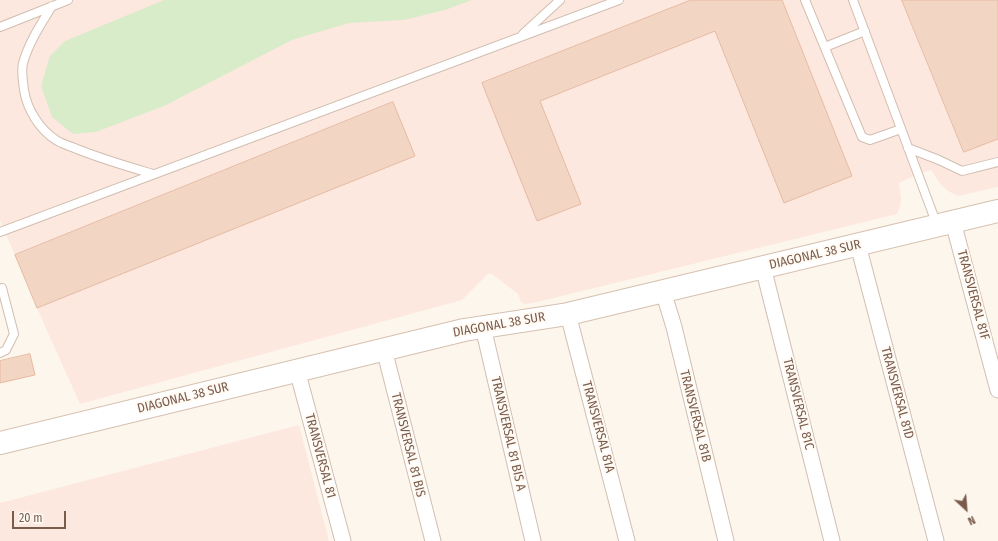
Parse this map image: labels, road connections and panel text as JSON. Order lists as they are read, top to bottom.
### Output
{
  "streets": {
    "street": [
      "DIAGONAL 38 SUR",
      "TRANSVERSAL 81F",
      "TRANSVERSAL 81D",
      "TRANSVERSAL 81C",
      "TRANSVERSAL 81B",
      "TRANSVERSAL 81A",
      "TRANSVERSAL 81 BIS A",
      "TRANSVERSAL 81 BIS",
      "TRANSVERSAL 81"
    ]
  },
  "crossings": [
    ["DIAGONAL 38 SUR", "TRANSVERSAL 81F"],
    ["DIAGONAL 38 SUR", "TRANSVERSAL 81D"],
    ["DIAGONAL 38 SUR", "TRANSVERSAL 81C"],
    ["DIAGONAL 38 SUR", "TRANSVERSAL 81B"],
    ["DIAGONAL 38 SUR", "TRANSVERSAL 81A"],
    ["DIAGONAL 38 SUR", "TRANSVERSAL 81 BIS A"],
    ["DIAGONAL 38 SUR", "TRANSVERSAL 81 BIS"],
    ["DIAGONAL 38 SUR", "TRANSVERSAL 81"]
  ],
  "scale_bar": "20 m",
  "north": "bottom right"
}
